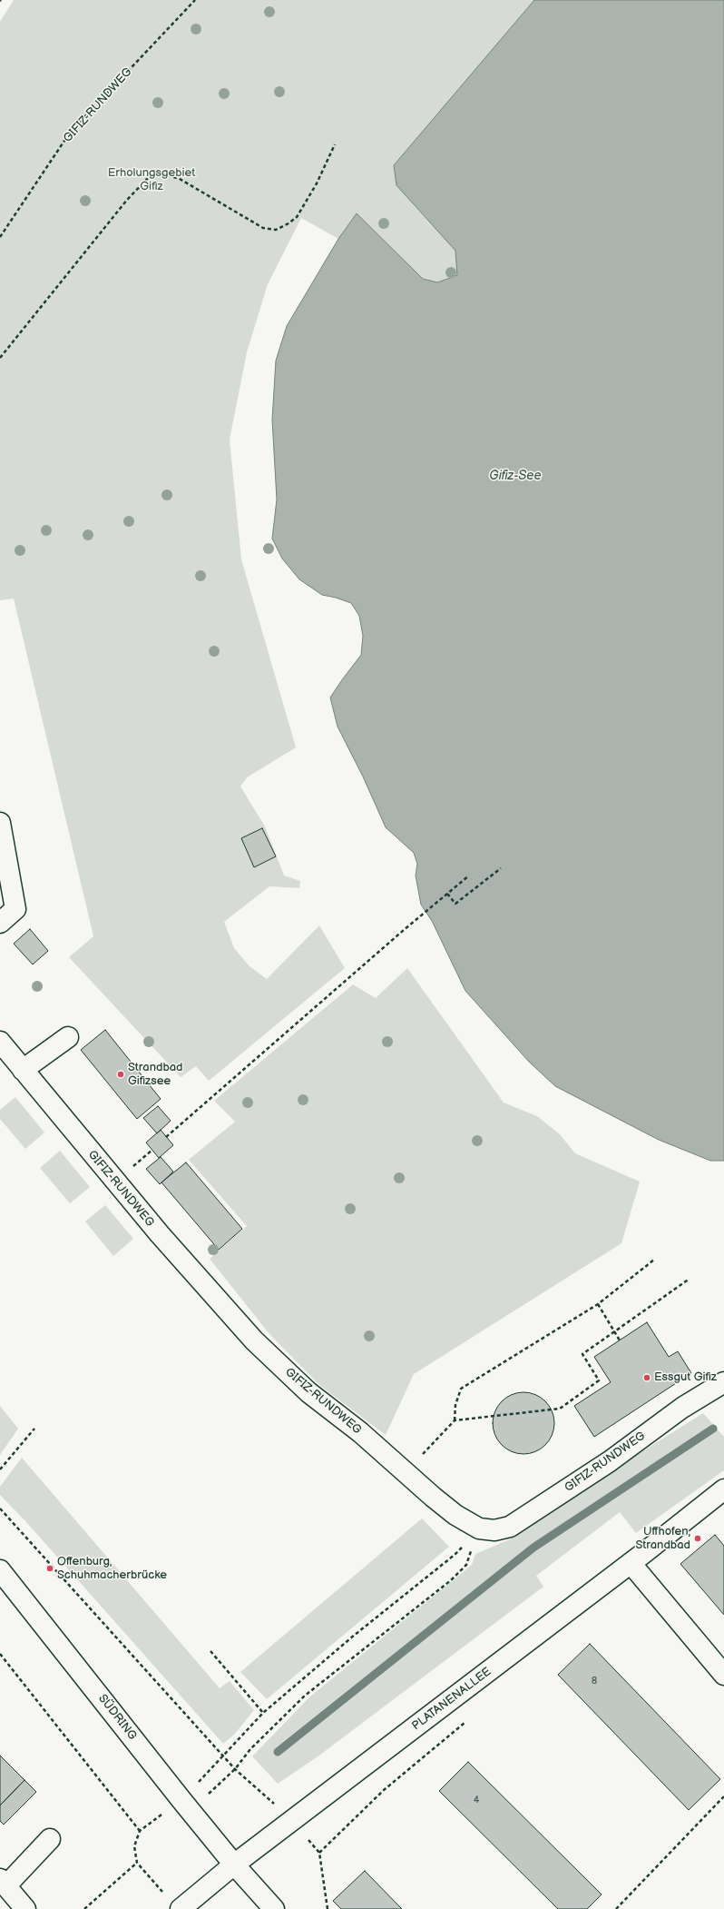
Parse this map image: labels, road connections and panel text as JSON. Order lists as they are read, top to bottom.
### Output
{
  "streets": {
    "street": ["GIFIZ-RUNDWEG", "PLATANENALLEE", "SÜDRING"]
  },
  "crossings": [
    ["PLATANENALLEE", "SÜDRING"]
  ],
  "water": ["Gifiz-See"],
  "parks": ["Erholungsgebiet Gifiz"],
  "places": [
    "Strandbad Gifizsee",
    "Essgut Gifiz",
    "Uffhofen, Strandbad",
    "Offenburg, Schuhmacherbrücke"
  ],
  "house_numbers": ["8", "4"]
}
